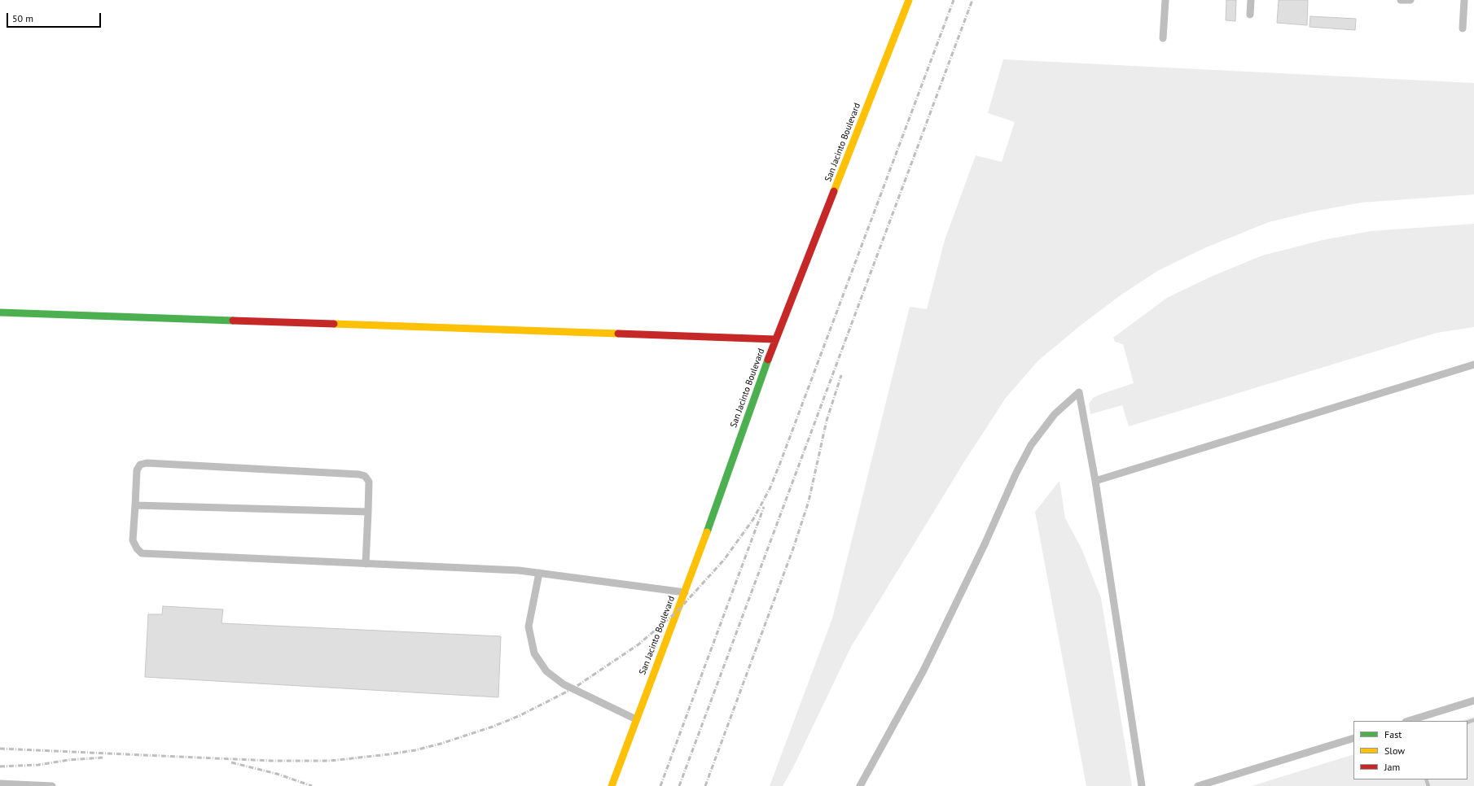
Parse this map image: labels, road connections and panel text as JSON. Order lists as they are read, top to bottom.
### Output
{
  "streets": {
    "main road": ["San Jacinto Boulevard"]
  },
  "legend": ["Fast", "Slow", "Jam"],
  "scale_bar": "50 m"
}
